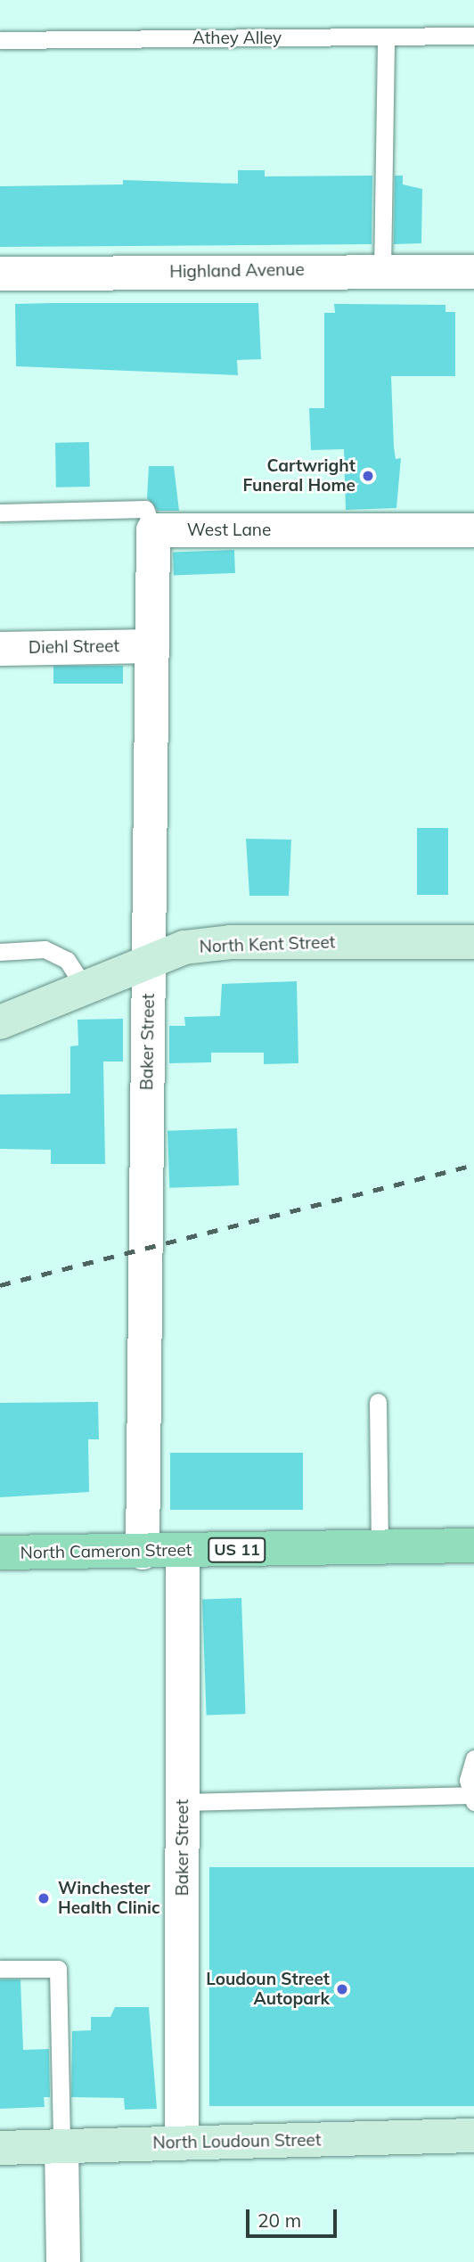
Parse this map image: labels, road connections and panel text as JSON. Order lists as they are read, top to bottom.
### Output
{
  "streets": {
    "main road": ["US 11", "North Cameron Street"],
    "street": [
      "Highland Avenue",
      "West Lane",
      "Diehl Street",
      "North Kent Street",
      "Baker Street",
      "North Loudoun Street"
    ],
    "lane": ["Athey Alley"]
  },
  "crossings": [
    ["West Lane", "Baker Street"],
    ["Diehl Street", "Baker Street"],
    ["North Kent Street", "Baker Street"],
    ["Baker Street", "North Cameron Street"],
    ["Baker Street", "North Loudoun Street"]
  ],
  "places": ["Cartwright Funeral Home", "Winchester Health Clinic", "Loudoun Street Autopark"],
  "scale_bar": "20 m"
}
